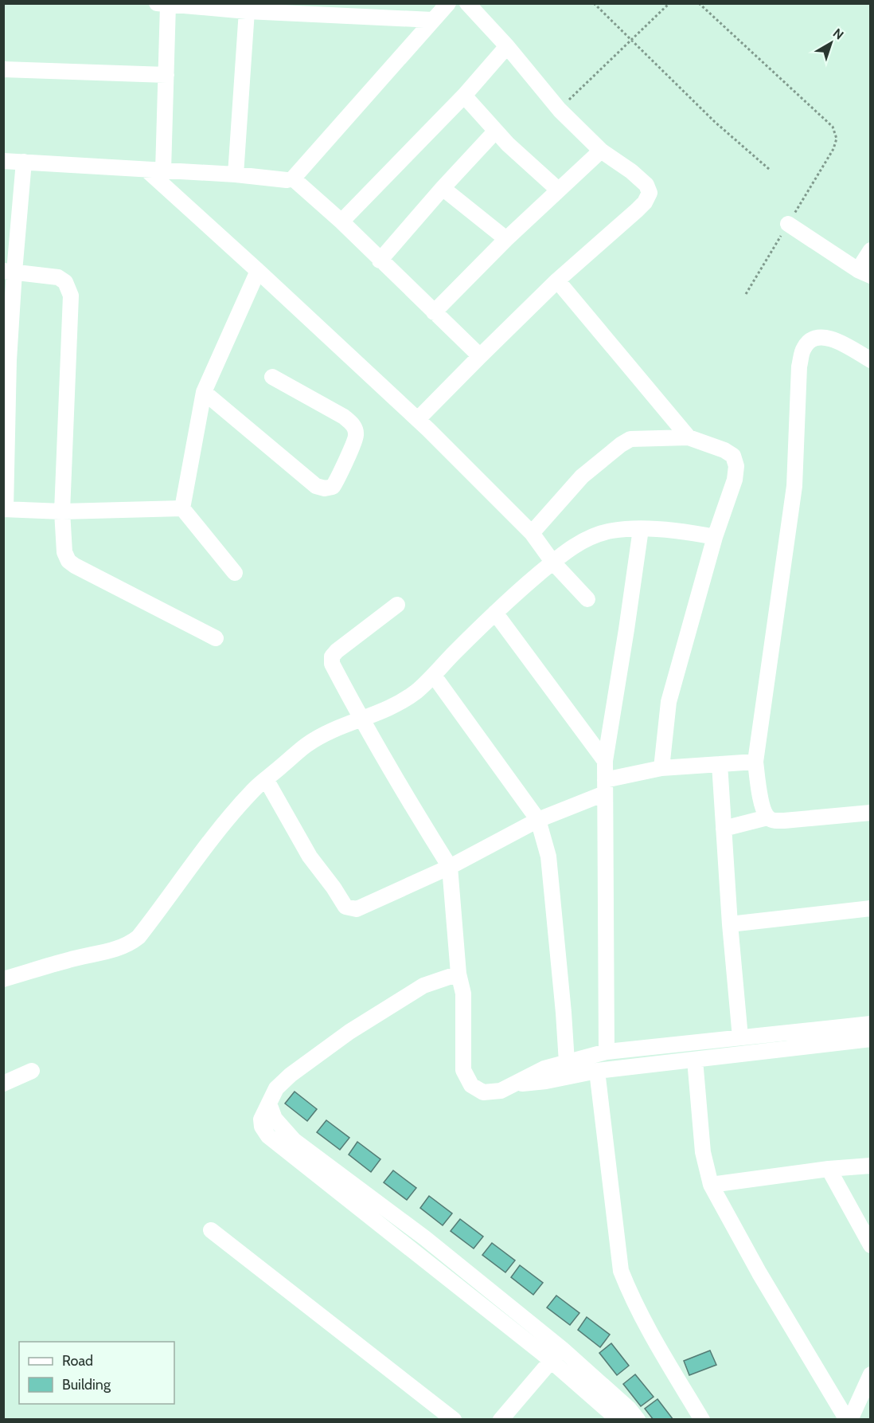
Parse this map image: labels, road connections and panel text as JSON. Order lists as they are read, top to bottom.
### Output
{
  "legend": ["Road", "Building"],
  "north": "top right"
}
